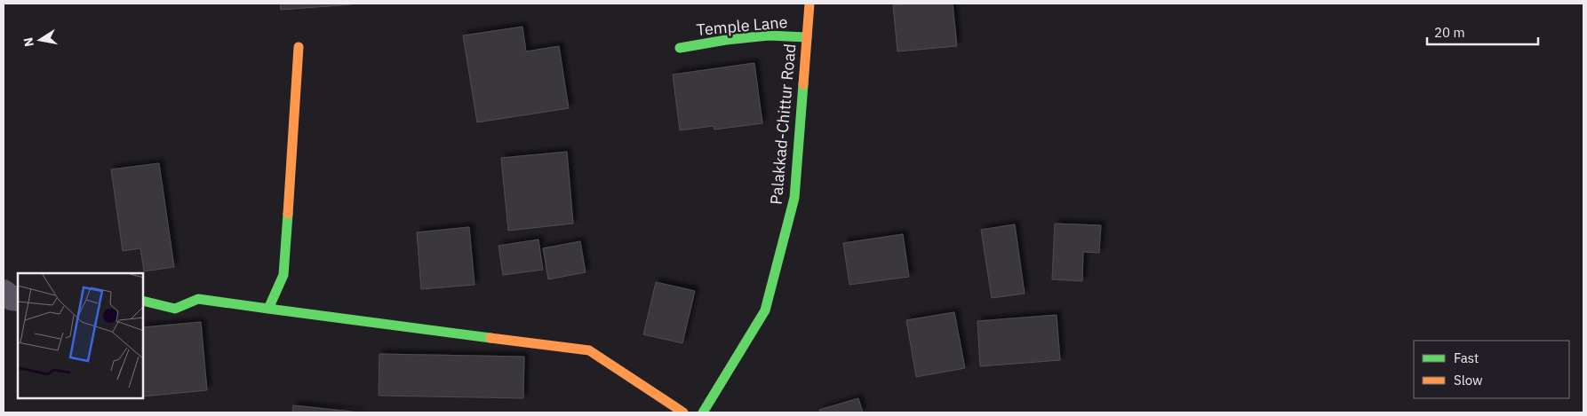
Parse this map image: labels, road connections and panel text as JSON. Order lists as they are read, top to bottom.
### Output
{
  "streets": {
    "street": ["Temple Lane", "Palakkad-Chittur Road"]
  },
  "crossings": [
    ["Temple Lane", "Palakkad-Chittur Road"]
  ],
  "legend": ["Fast", "Slow"],
  "scale_bar": "20 m",
  "north": "left"
}
